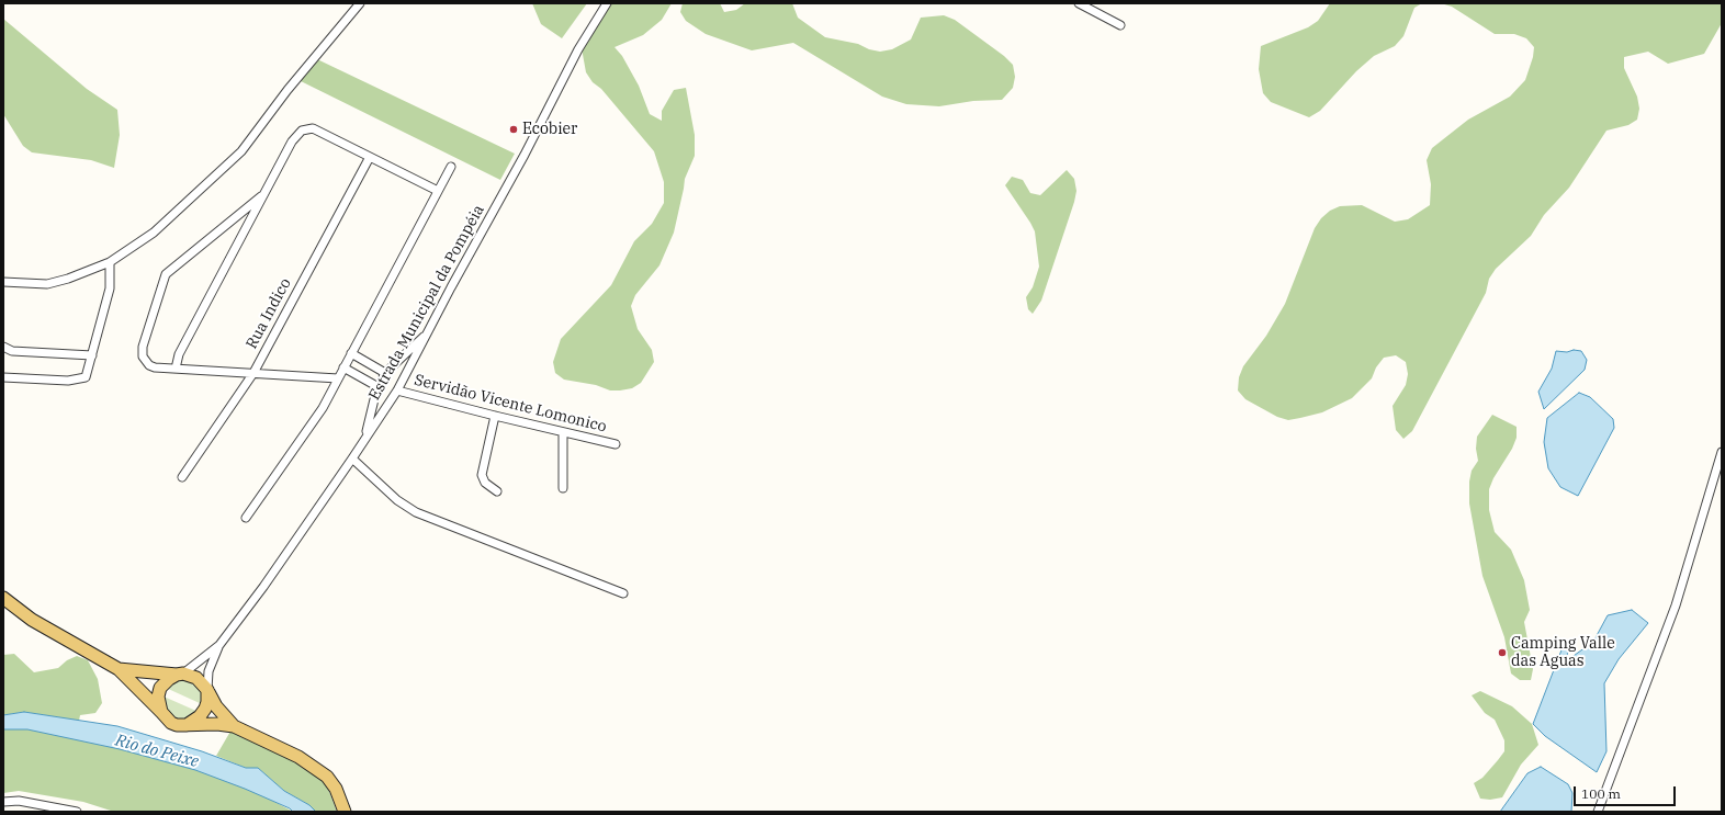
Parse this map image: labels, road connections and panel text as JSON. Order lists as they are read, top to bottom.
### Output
{
  "streets": {
    "street": ["Estrada Municipal da Pompéia", "Rua Indico", "Servidão Vicente Lomonico"]
  },
  "crossings": [
    ["Estrada Municipal da Pompéia", "Servidão Vicente Lomonico"]
  ],
  "water": ["Rio do Peixe"],
  "places": ["Ecobier", "Camping Valle das Aguas"],
  "scale_bar": "100 m"
}
